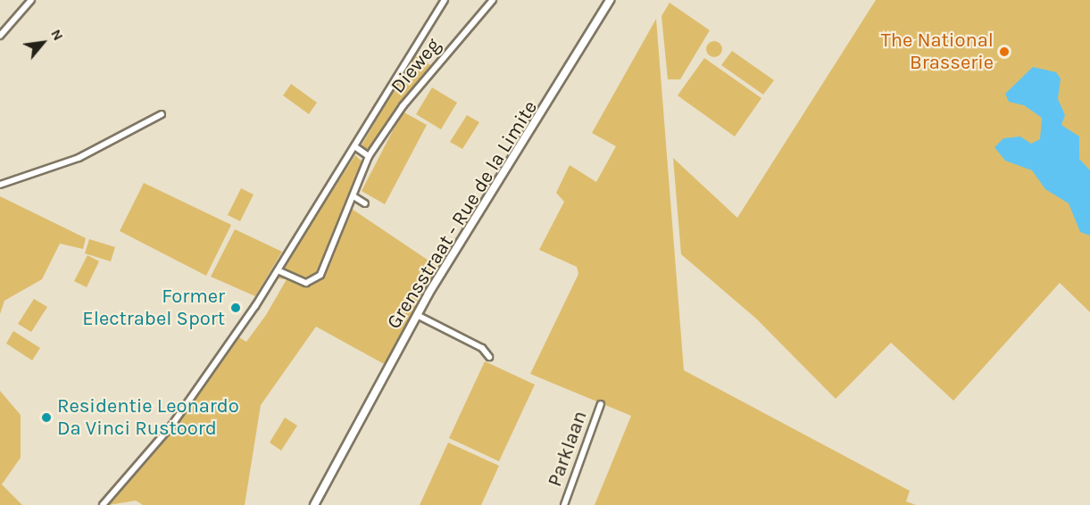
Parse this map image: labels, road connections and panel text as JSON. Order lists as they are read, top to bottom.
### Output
{
  "streets": {
    "street": ["Dieweg", "Grensstraat - Rue de la Limite", "Parklaan"]
  },
  "places": ["The National Brasserie", "Former Electrabel Sport", "Residentie Leonardo Da Vinci Rustoord"],
  "north": "top right"
}
